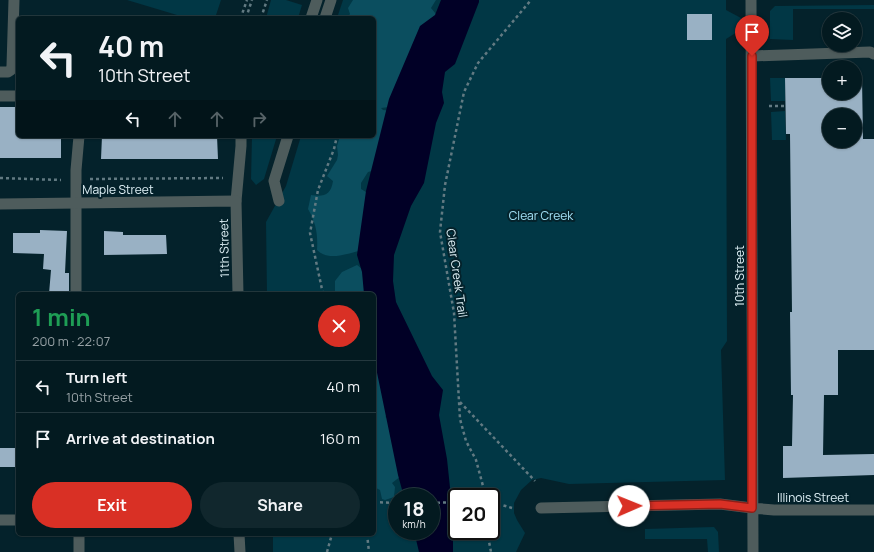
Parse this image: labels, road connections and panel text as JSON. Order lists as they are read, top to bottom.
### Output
{
  "streets": {
    "street": [
      "Maple Street",
      "11th Street",
      "10th Street",
      "Illinois Street"
    ],
    "path": ["Clear Creek Trail"]
  },
  "crossings": [
    ["Maple Street", "11th Street"],
    ["10th Street", "Illinois Street"]
  ],
  "parks": ["Clear Creek"],
  "page": {
    "map_buttons": ["+", "−"],
    "turn": ["40 m", "10th Street"],
    "heading": ["1 min", "200 m · 22:07"],
    "list": [
      {
        "name": "Turn left",
        "note": "10th Street",
        "value": "40 m"
      },
      {
        "name": "Arrive at destination",
        "value": "160 m"
      }
    ],
    "buttons": ["Exit", "Share"],
    "speed": "18 km/h",
    "limit": "20"
  }
}
